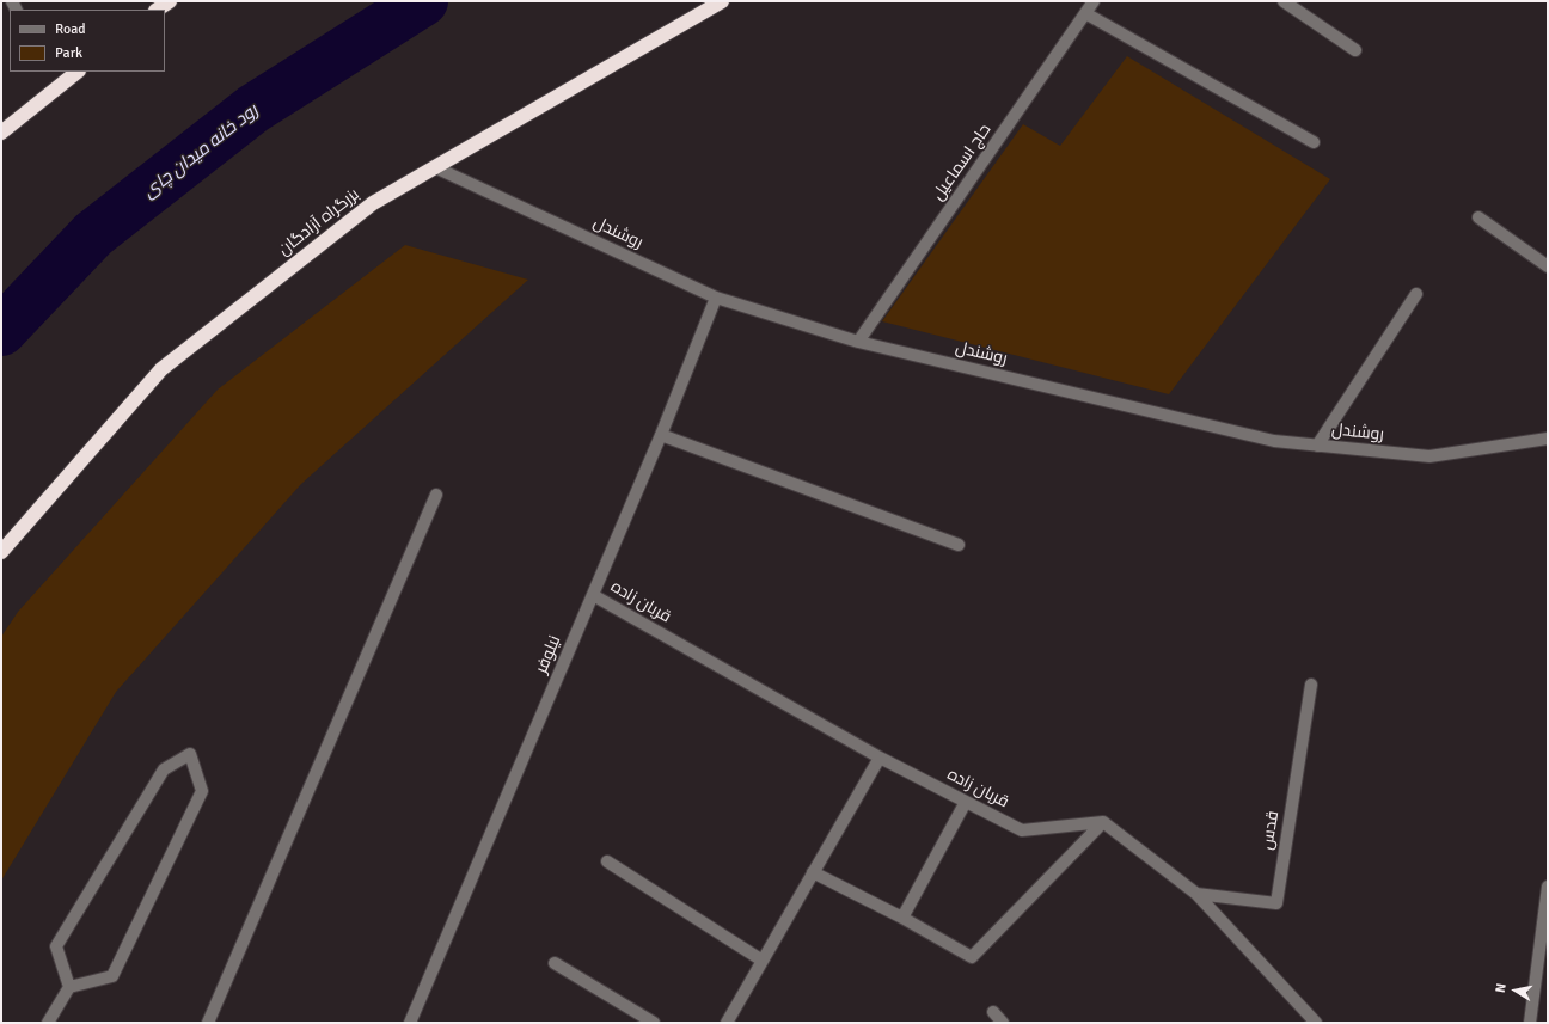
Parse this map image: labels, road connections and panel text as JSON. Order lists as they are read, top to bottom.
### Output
{
  "streets": {
    "highway": ["بزرگراه آزادگان"],
    "street": [
      "حاج اسماعیل",
      "روشندل",
      "قربان زاده",
      "نیلوفر",
      "قدس"
    ]
  },
  "crossings": [
    ["حاج اسماعیل", "روشندل"],
    ["بزرگراه آزادگان", "روشندل"],
    ["روشندل", "نیلوفر"],
    ["قربان زاده", "نیلوفر"]
  ],
  "water": ["رود خانه میدان چای"],
  "legend": ["Road", "Park"],
  "north": "left"
}
